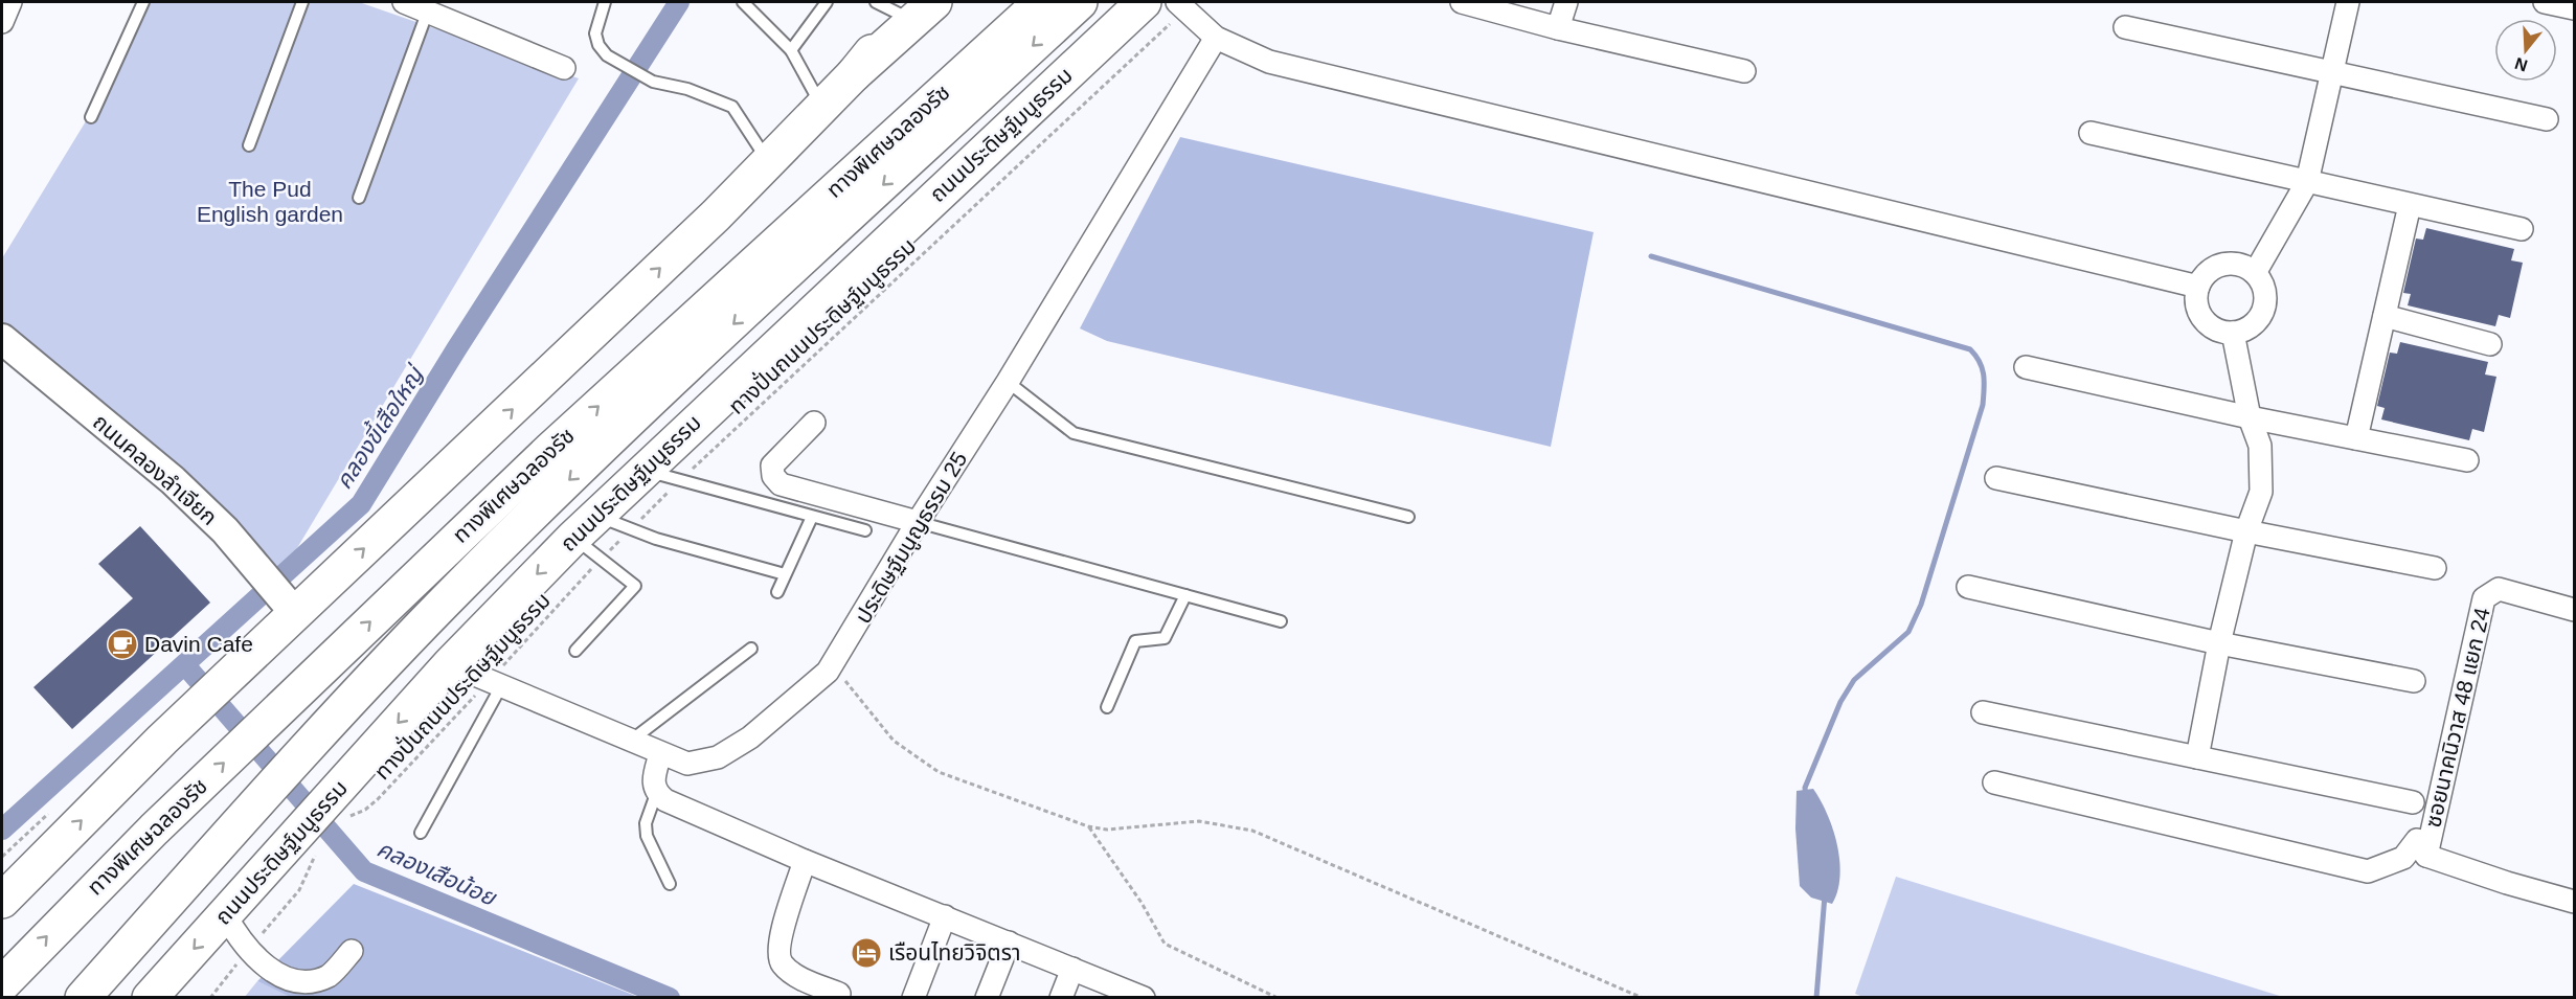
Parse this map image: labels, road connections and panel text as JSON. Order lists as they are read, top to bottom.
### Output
{
  "streets": {
    "main road": ["ถนนประดิษฐ์มนูธรรม", "ทางพิเศษฉลองรัช"],
    "street": ["ถนนคลองลำเจียก", "ประดิษฐ์มนูญธรรม 25", "ซอยนาคนิวาส 48 แยก 24"],
    "path": ["ทางปั่นถนนประดิษฐ์มนูธรรม"]
  },
  "crossings": [
    ["ถนนประดิษฐ์มนูธรรม", "ทางปั่นถนนประดิษฐ์มนูธรรม"],
    ["ถนนประดิษฐ์มนูธรรม", "ประดิษฐ์มนูญธรรม 25"],
    ["ทางปั่นถนนประดิษฐ์มนูธรรม", "ประดิษฐ์มนูญธรรม 25"]
  ],
  "water": ["คลองขี้เสือใหญ่", "คลองเสือน้อย"],
  "parks": ["The Pud English garden"],
  "places": {
    "cafe": ["Davin Cafe"],
    "hotel": ["เรือนไทยวิจิตรา"]
  },
  "north": "bottom"
}
